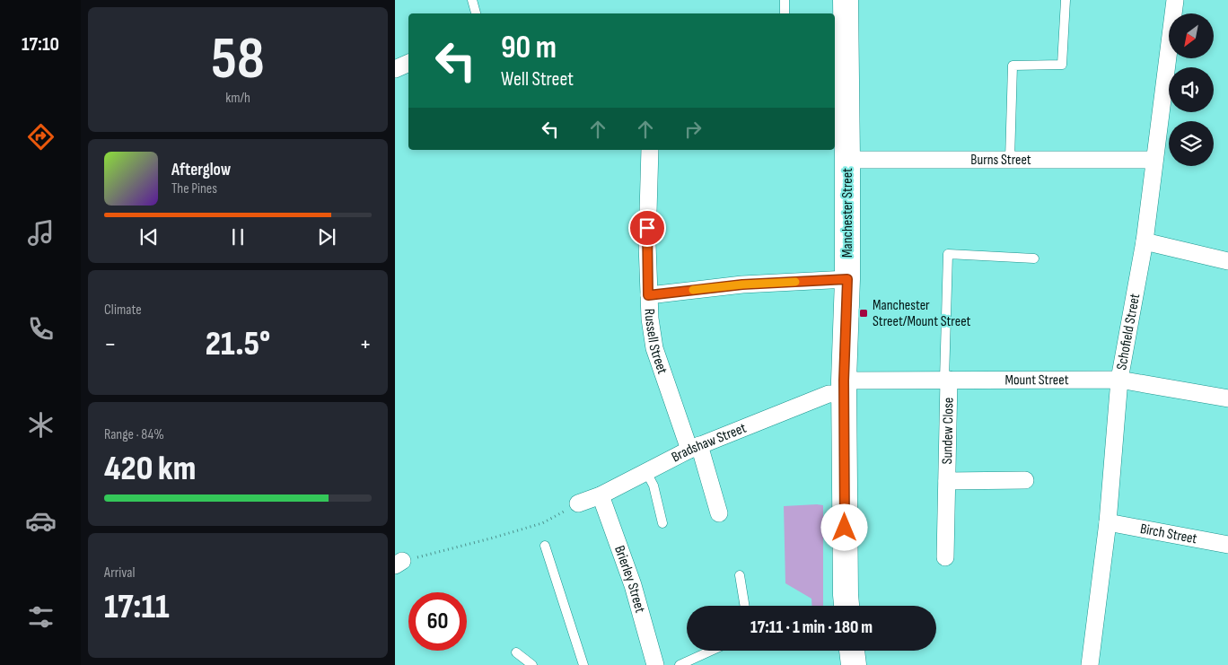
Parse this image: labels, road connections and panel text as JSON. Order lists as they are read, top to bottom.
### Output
{
  "streets": {
    "main road": ["Manchester Street"],
    "street": [
      "Burns Street",
      "Schofield Street",
      "Russell Street",
      "Mount Street",
      "Sundew Close",
      "Bradshaw Street",
      "Birch Street",
      "Brierley Street"
    ]
  },
  "crossings": [
    ["Burns Street", "Manchester Street"],
    ["Burns Street", "Schofield Street"],
    ["Manchester Street", "Mount Street"],
    ["Manchester Street", "Bradshaw Street"],
    ["Schofield Street", "Mount Street"],
    ["Schofield Street", "Birch Street"],
    ["Russell Street", "Bradshaw Street"],
    ["Mount Street", "Sundew Close"],
    ["Mount Street", "Bradshaw Street"],
    ["Bradshaw Street", "Brierley Street"]
  ],
  "places": {
    "transit": ["Manchester Street/Mount Street"]
  },
  "north": "bottom left",
  "page": {
    "tabs": "17:10",
    "tile": [
      ["58", "km/h"],
      "Climate",
      ["Range · 84%", "420 km"],
      ["Arrival", "17:11"]
    ],
    "turn": ["90 m", "Well Street"],
    "song": ["Afterglow", "The Pines"],
    "heat": ["−", "21.5°", "+"],
    "limit": "60",
    "trip": "17:11 · 1 min · 180 m"
  }
}
